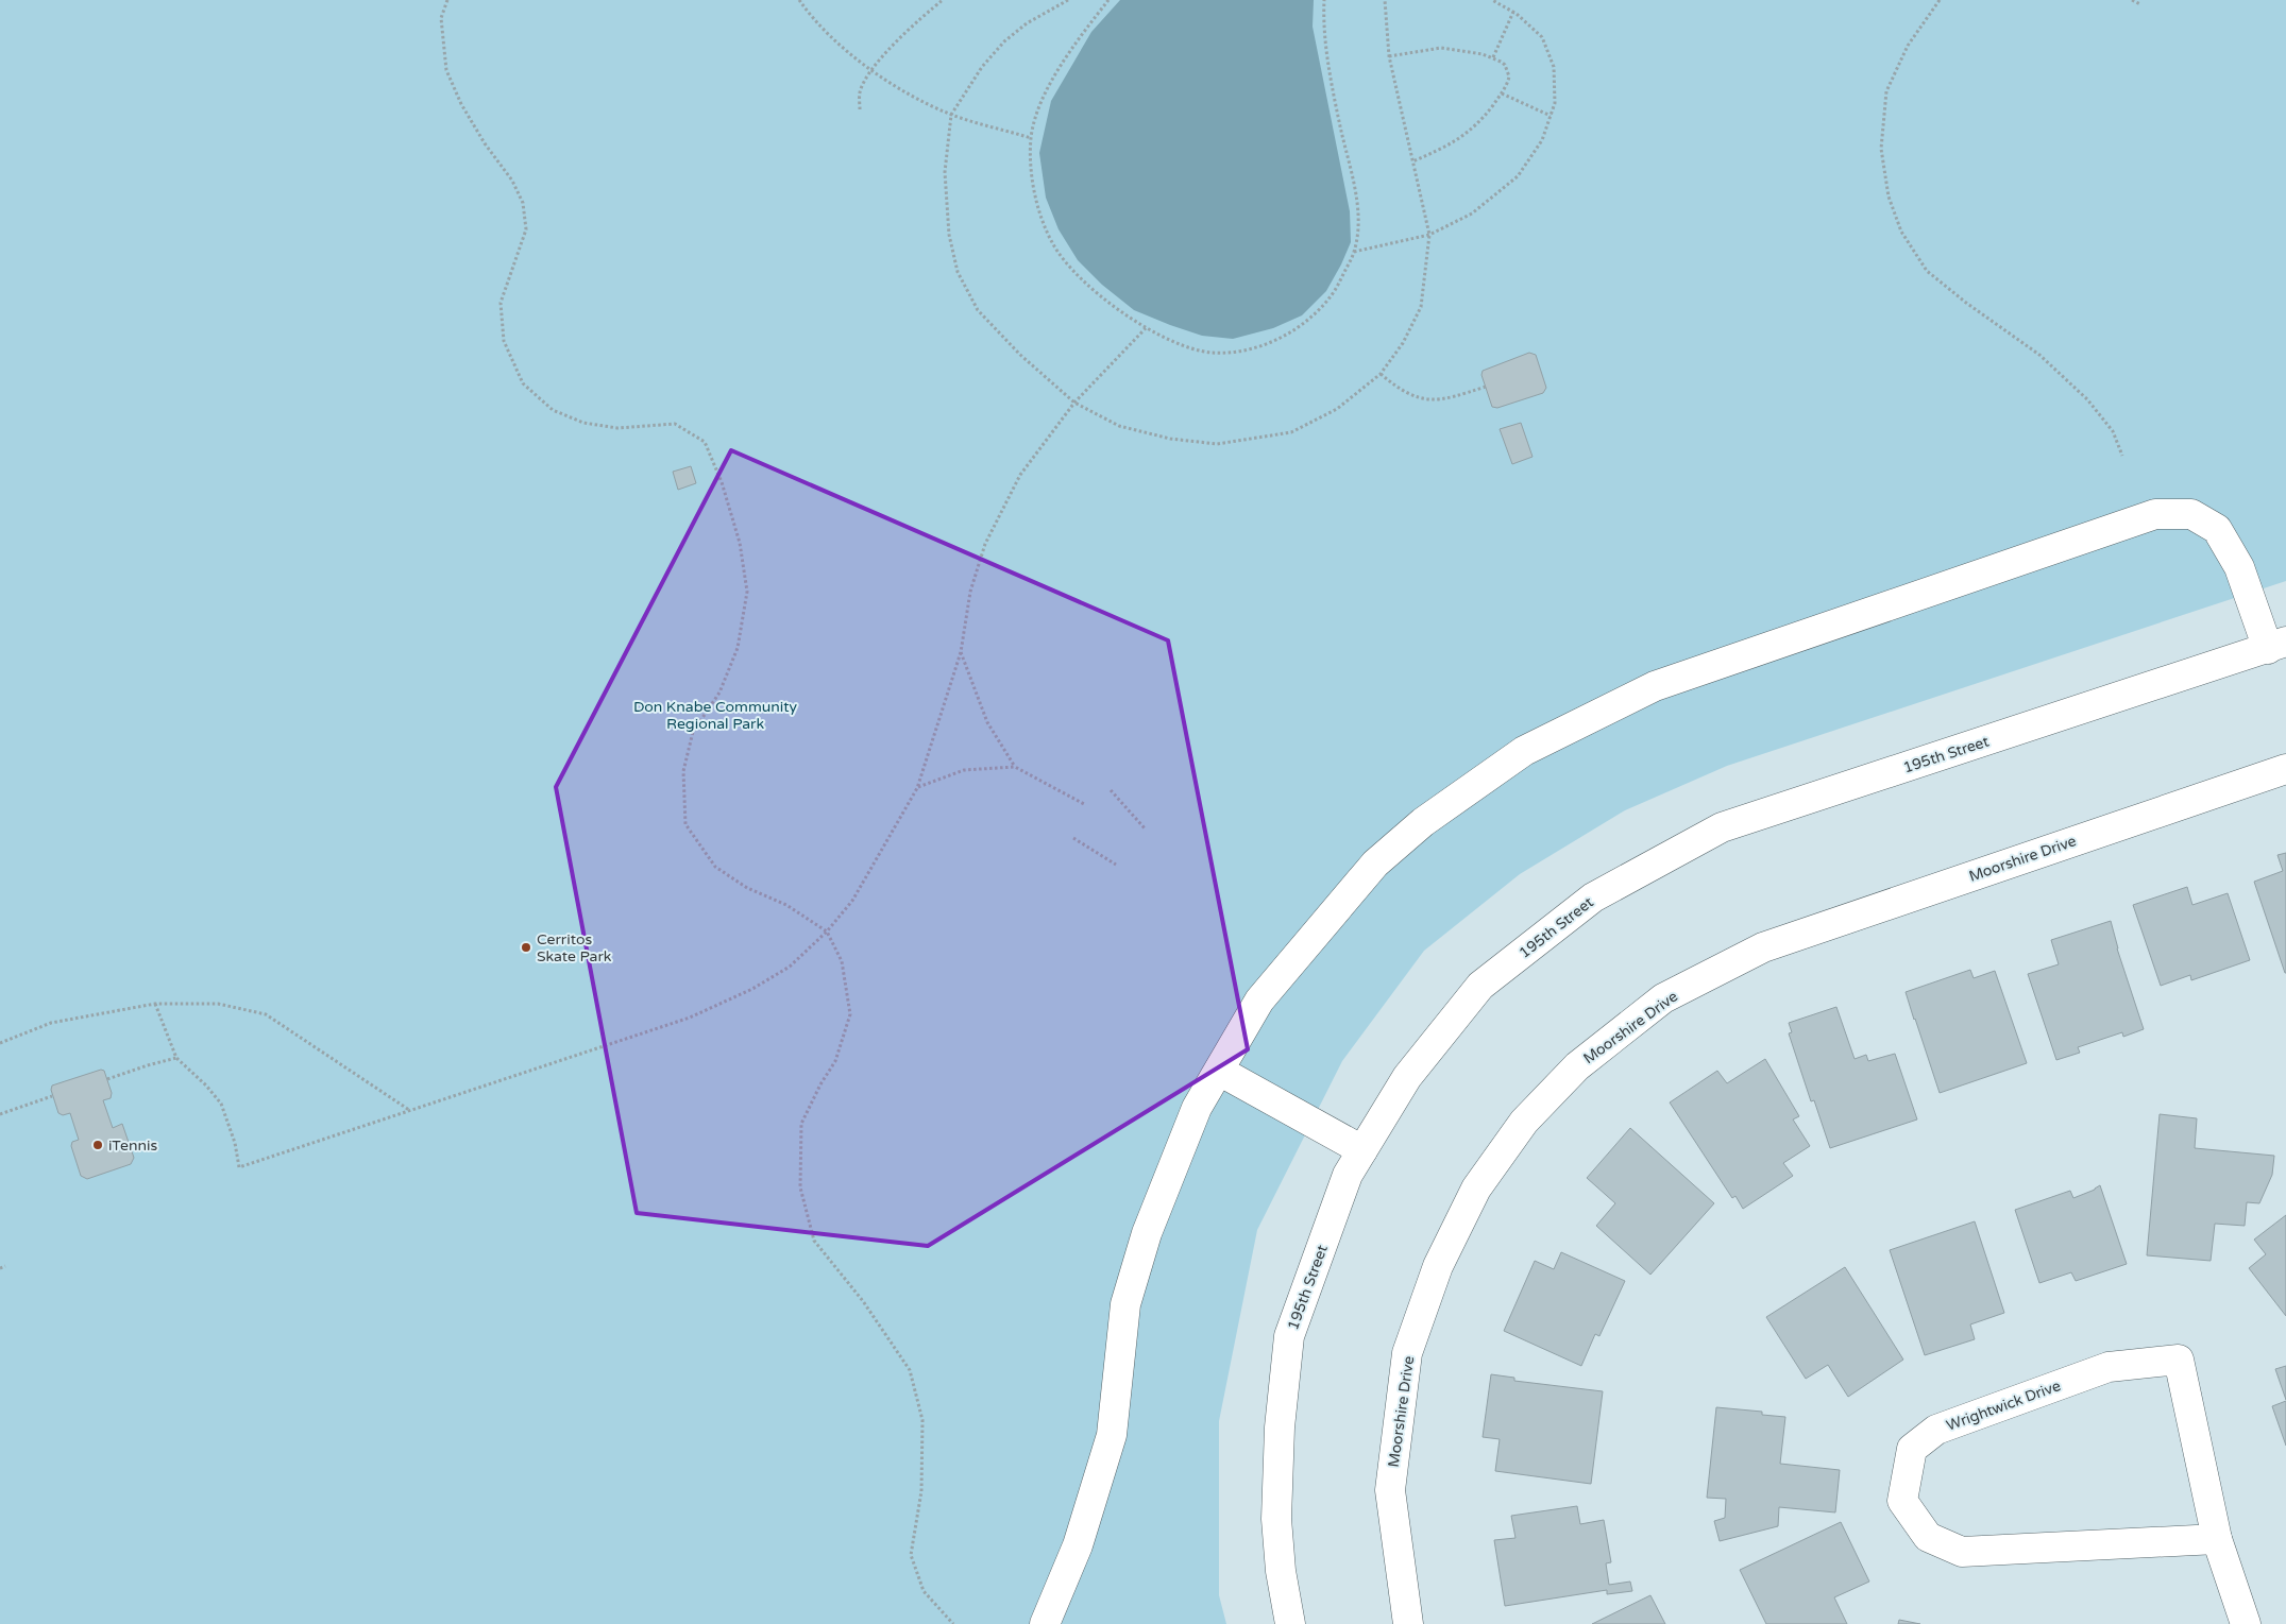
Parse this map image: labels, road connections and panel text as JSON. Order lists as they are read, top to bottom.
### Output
{
  "streets": {
    "street": ["195th Street", "Moorshire Drive", "Wrightwick Drive"]
  },
  "parks": ["Don Knabe Community Regional Park"],
  "places": ["Cerritos Skate Park", "iTennis"]
}
